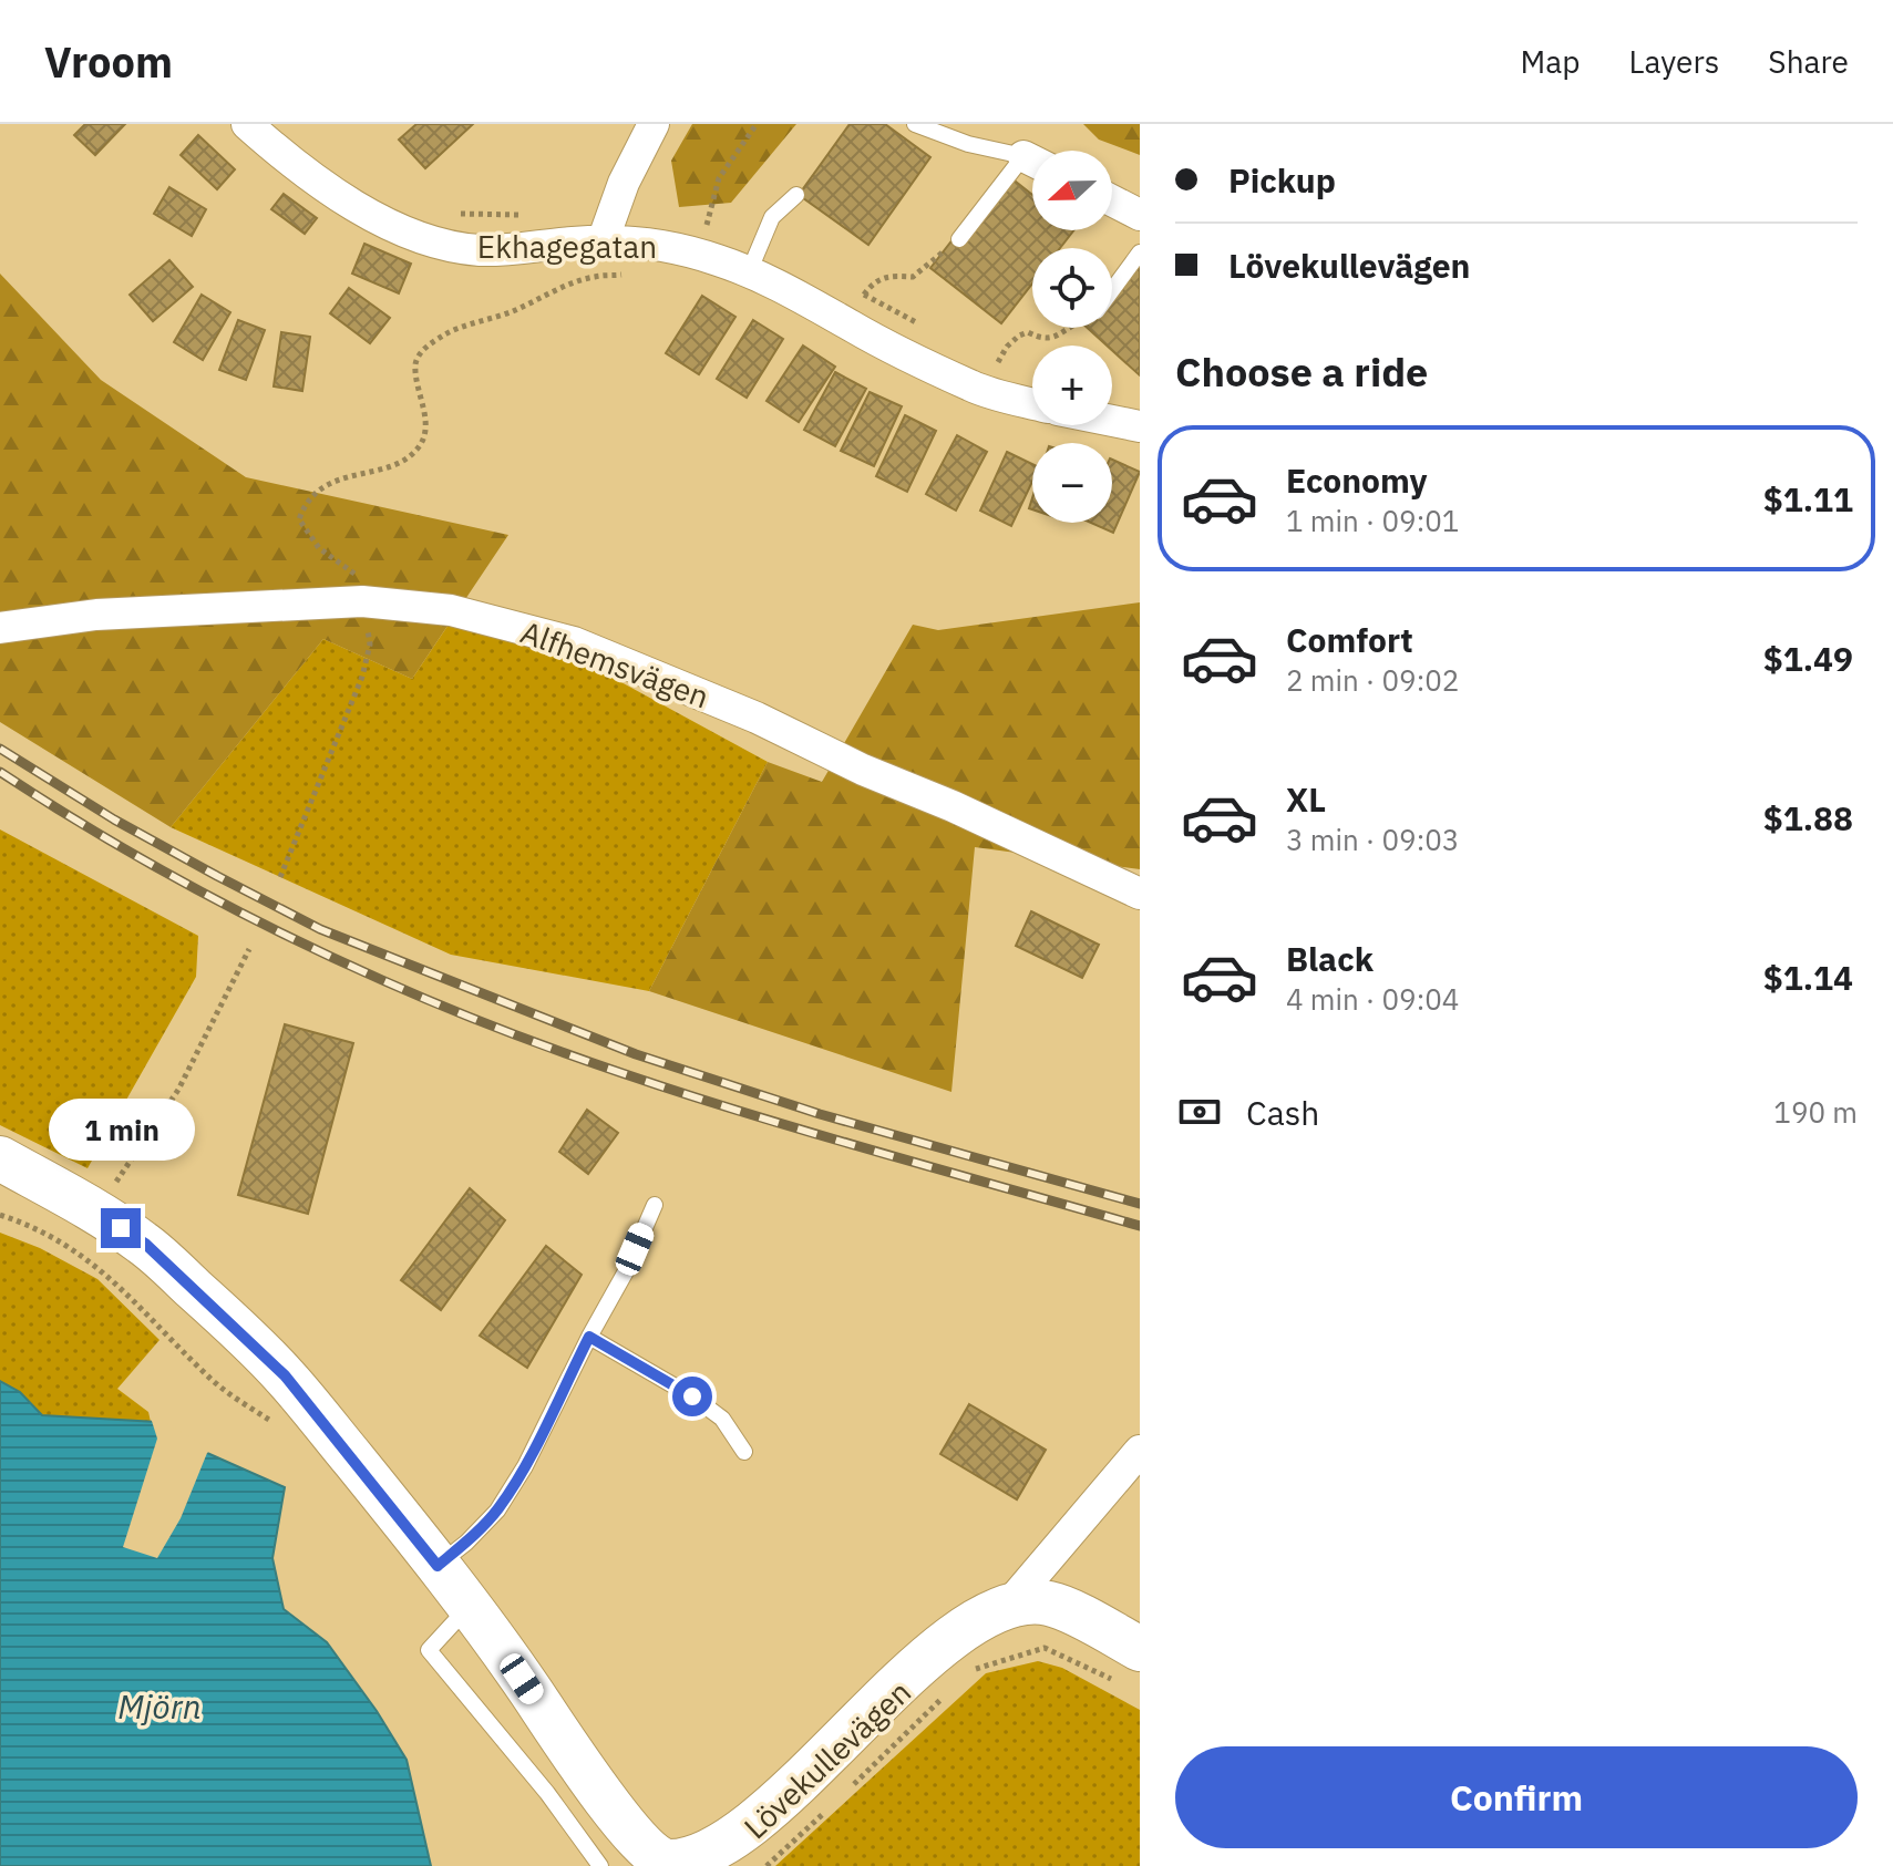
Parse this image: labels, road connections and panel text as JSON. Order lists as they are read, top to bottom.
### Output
{
  "streets": {
    "street": ["Ekhagegatan", "Alfhemsvägen", "Lövekullevägen"]
  },
  "water": ["Mjörn"],
  "north": "left",
  "page": {
    "header": "Vroom",
    "nav": ["Map", "Layers", "Share"],
    "banner": ["Pickup", "Lövekullevägen"],
    "map_buttons": ["+", "−"],
    "heading": "Choose a ride",
    "list": [
      {
        "name": "Economy",
        "note": "1 min · 09:01",
        "value": "$1.11"
      },
      {
        "name": "Comfort",
        "note": "2 min · 09:02",
        "value": "$1.49"
      },
      {
        "name": "XL",
        "note": "3 min · 09:03",
        "value": "$1.88"
      },
      {
        "name": "Black",
        "note": "4 min · 09:04",
        "value": "$1.14"
      }
    ],
    "pay": ["Cash", "190 m"],
    "bubble": "1 min",
    "buttons": "Confirm"
  }
}
